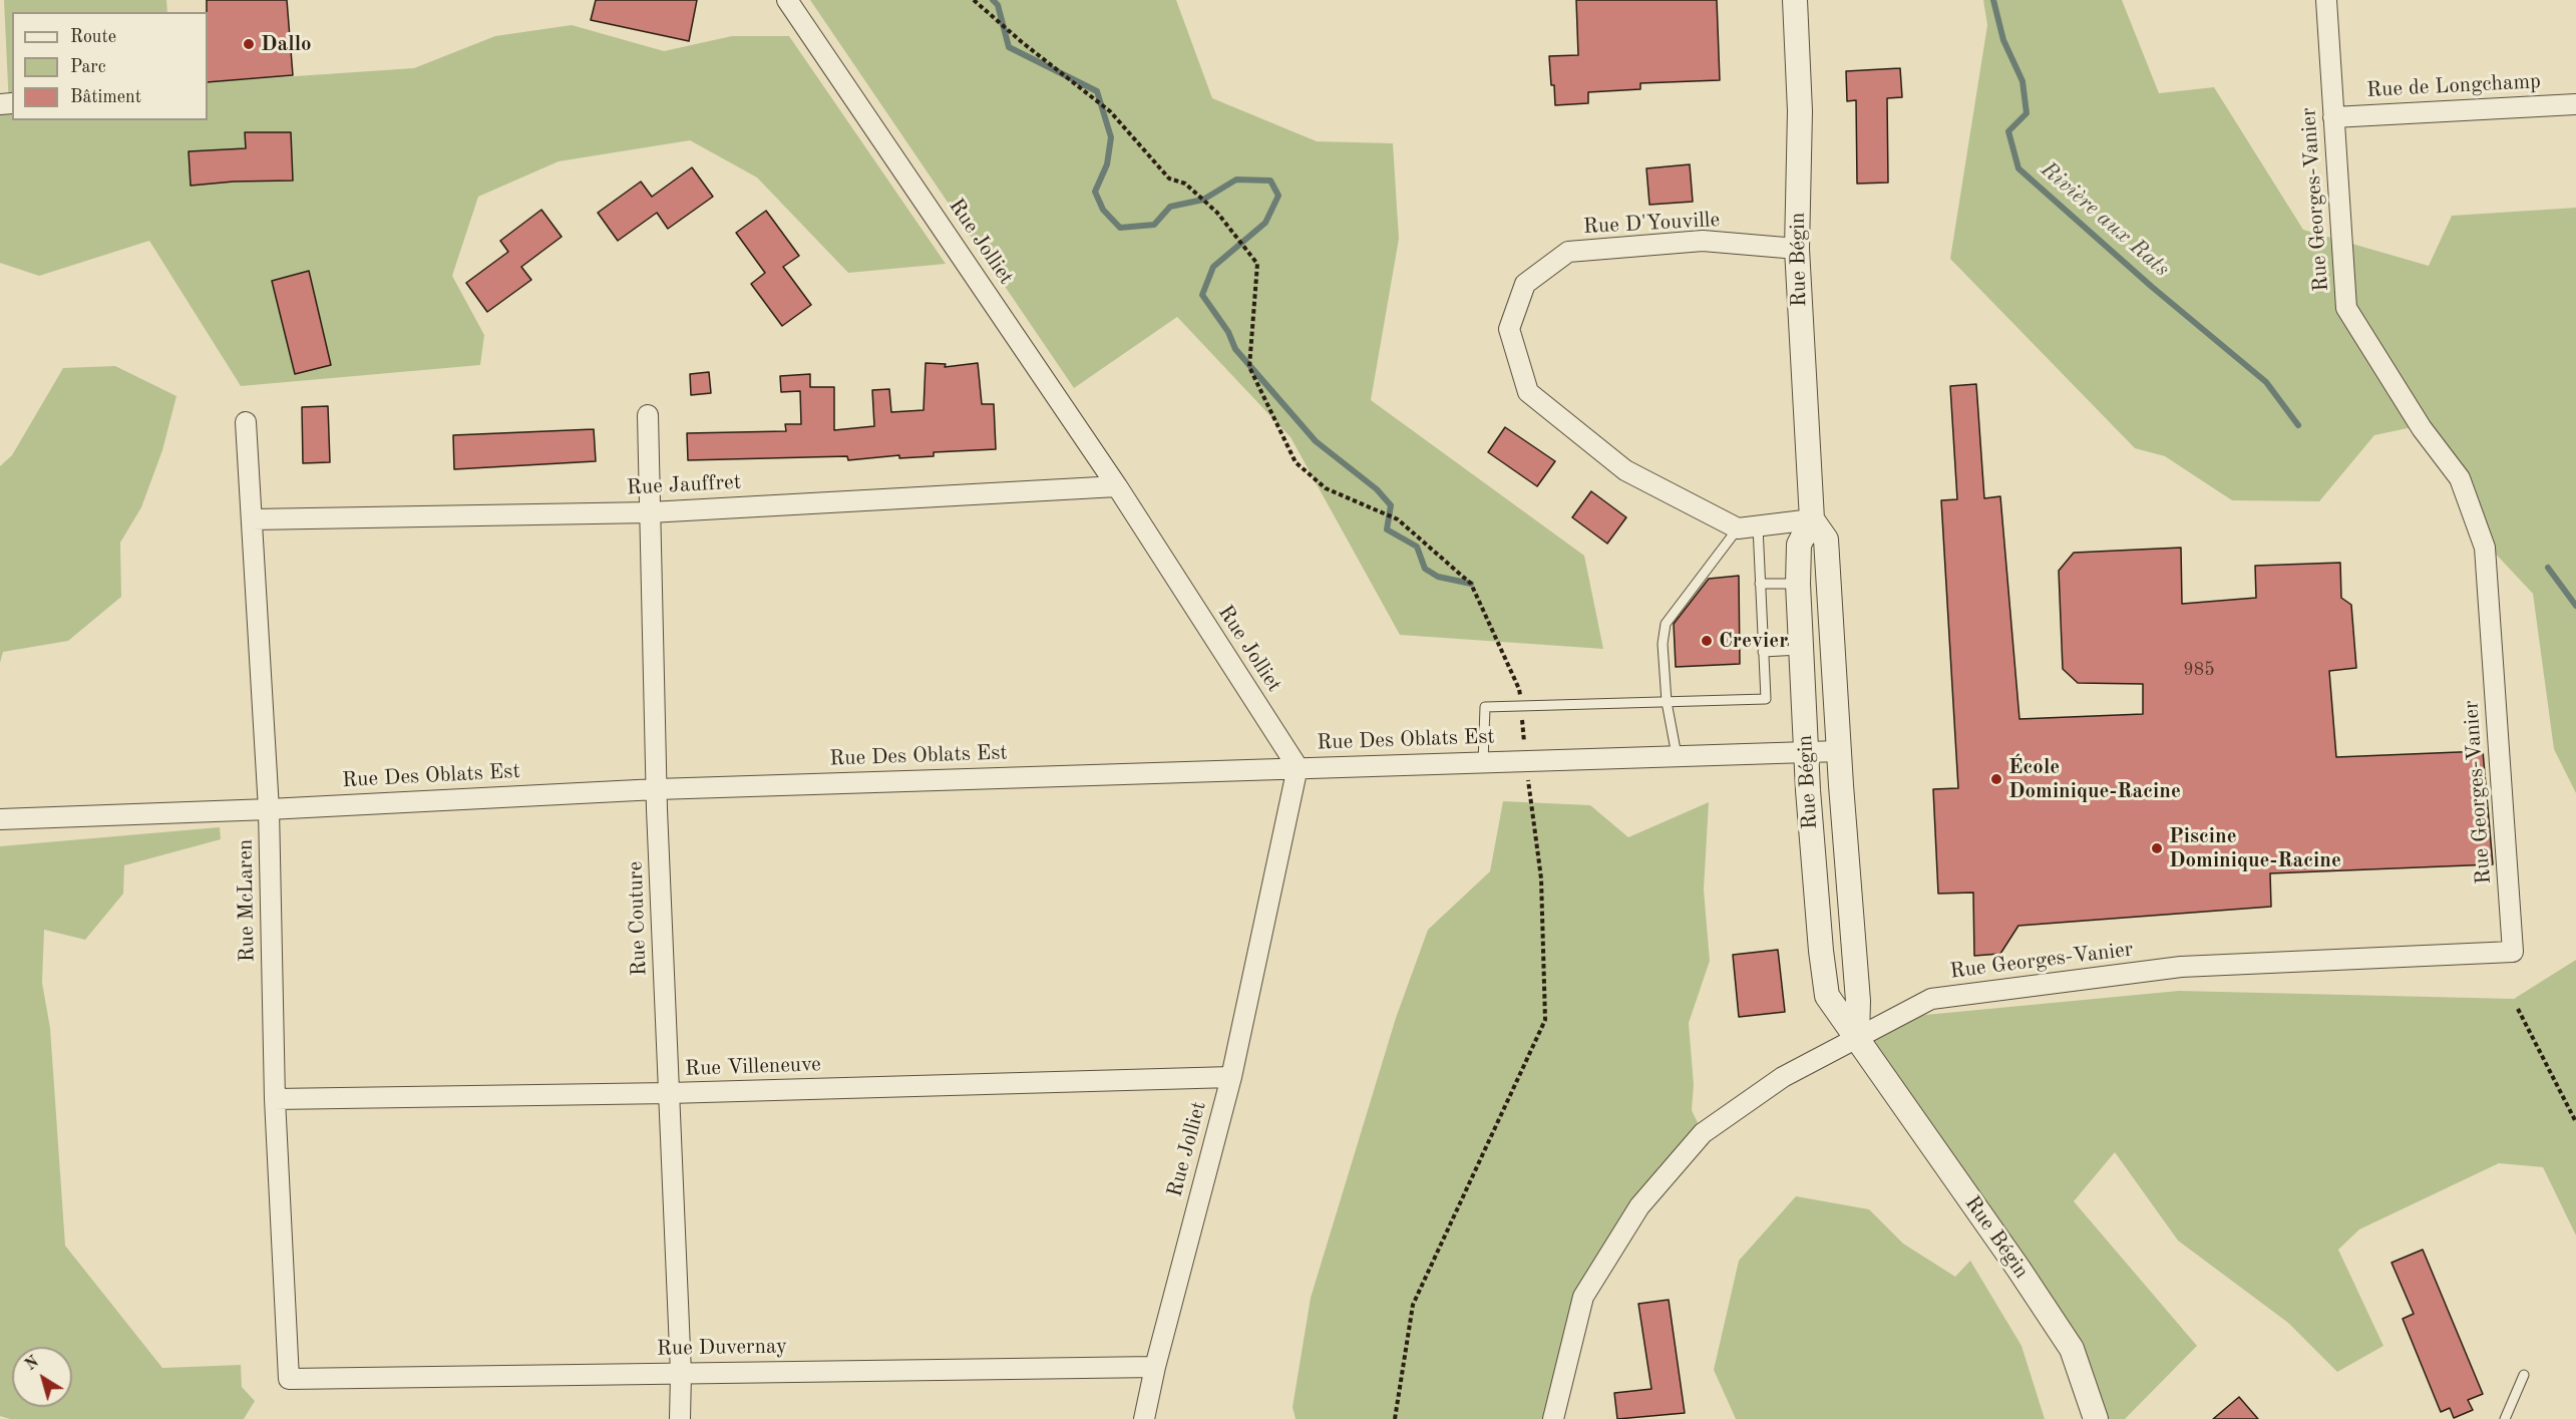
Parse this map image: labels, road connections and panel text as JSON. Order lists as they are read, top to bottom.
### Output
{
  "streets": {
    "street": [
      "Rue de Longchamp",
      "Rue Georges-Vanier",
      "Rue D'Youville",
      "Rue Jolliet",
      "Rue Bégin",
      "Rue Jauffret",
      "Rue Des Oblats Est",
      "Rue McLaren",
      "Rue Couture",
      "Rue Villeneuve",
      "Rue Duvernay"
    ]
  },
  "crossings": [
    ["Rue de Longchamp", "Rue Georges-Vanier"],
    ["Rue Georges-Vanier", "Rue Bégin"],
    ["Rue D'Youville", "Rue Bégin"],
    ["Rue Jolliet", "Rue Jauffret"],
    ["Rue Jolliet", "Rue Des Oblats Est"],
    ["Rue Jolliet", "Rue Villeneuve"],
    ["Rue Jolliet", "Rue Duvernay"],
    ["Rue Bégin", "Rue Des Oblats Est"],
    ["Rue Jauffret", "Rue McLaren"],
    ["Rue Jauffret", "Rue Couture"],
    ["Rue Des Oblats Est", "Rue McLaren"],
    ["Rue Des Oblats Est", "Rue Couture"],
    ["Rue McLaren", "Rue Villeneuve"],
    ["Rue McLaren", "Rue Duvernay"],
    ["Rue Couture", "Rue Villeneuve"],
    ["Rue Couture", "Rue Duvernay"]
  ],
  "water": ["Rivière aux Rats"],
  "places": [
    "Dallo",
    "Crevier",
    "École Dominique-Racine",
    "Piscine Dominique-Racine"
  ],
  "house_numbers": ["985"],
  "legend": ["Route", "Parc", "Bâtiment"],
  "north": "top left"
}
